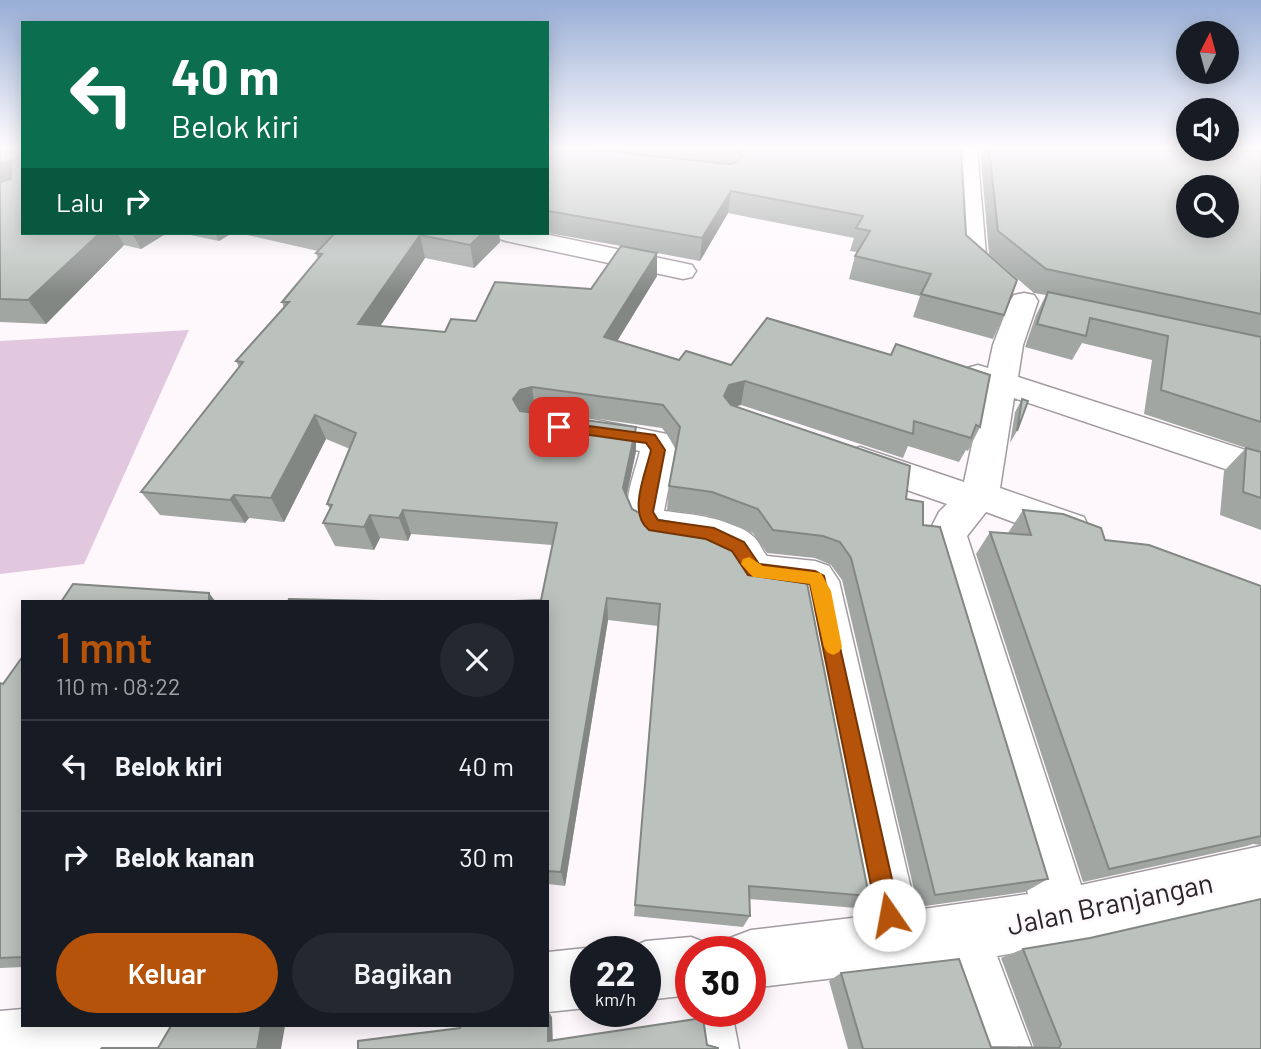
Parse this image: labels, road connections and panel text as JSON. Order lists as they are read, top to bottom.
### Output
{
  "streets": {
    "street": ["Jalan Branjangan"]
  },
  "north": "top",
  "page": {
    "turn": ["40 m", "Belok kiri"],
    "then": "Lalu",
    "heading": ["1 mnt", "110 m · 08:22"],
    "list": [
      {
        "name": "Belok kiri",
        "value": "40 m"
      },
      {
        "name": "Belok kanan",
        "value": "30 m"
      }
    ],
    "buttons": ["Keluar", "Bagikan"],
    "speed": "22 km/h",
    "limit": "30"
  }
}
